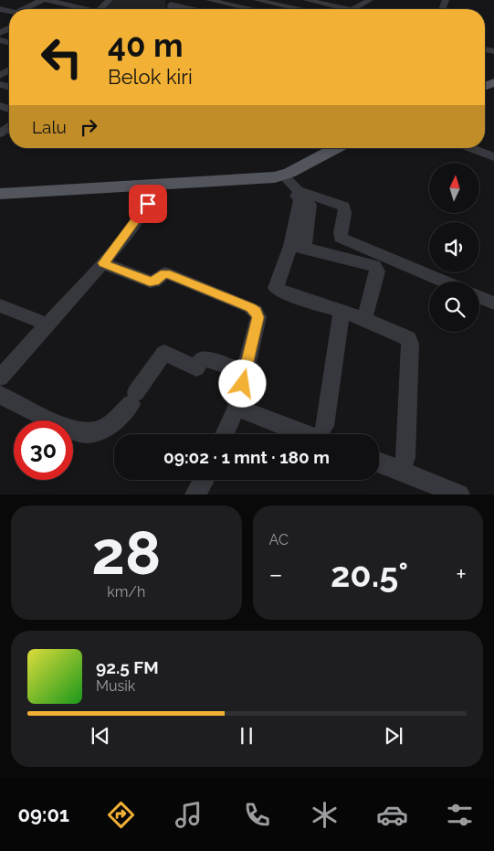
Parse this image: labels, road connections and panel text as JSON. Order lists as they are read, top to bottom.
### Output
{
  "north": "top",
  "page": {
    "turn": ["40 m", "Belok kiri"],
    "then": "Lalu",
    "limit": "30",
    "trip": "09:02 · 1 mnt · 180 m",
    "tile": [
      ["28", "km/h"],
      "AC"
    ],
    "heat": ["−", "20.5°", "+"],
    "song": ["92.5 FM", "Musik"],
    "tabs": "09:01"
  }
}
